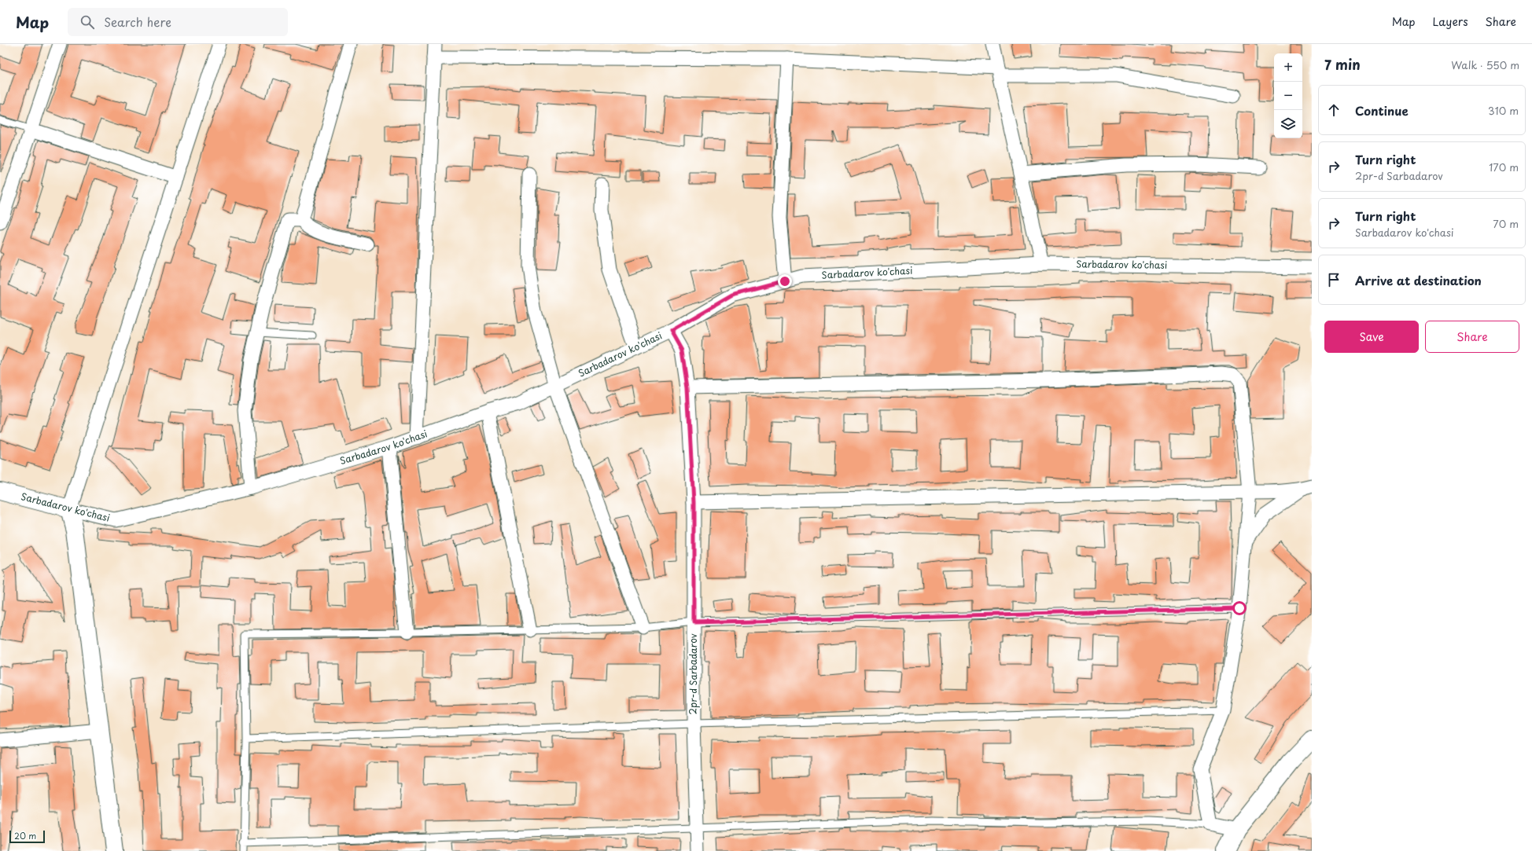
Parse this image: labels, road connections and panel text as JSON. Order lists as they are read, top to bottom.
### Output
{
  "streets": {
    "street": ["Sarbadarov ko'chasi", "2pr-d Sarbadarov"]
  },
  "crossings": [
    ["Sarbadarov ko'chasi", "2pr-d Sarbadarov"]
  ],
  "scale_bar": "20 m",
  "page": {
    "header": "Map",
    "search": "Search here",
    "nav": ["Map", "Layers", "Share"],
    "heading": ["7 min", "Walk · 550 m"],
    "map_buttons": ["+", "−"],
    "list": [
      ["Continue", "310 m"],
      ["Turn right", "2pr-d Sarbadarov", "170 m"],
      ["Turn right", "Sarbadarov ko'chasi", "70 m"],
      "Arrive at destination"
    ],
    "buttons": ["Save", "Share"],
    "scale": "20 m"
  }
}
